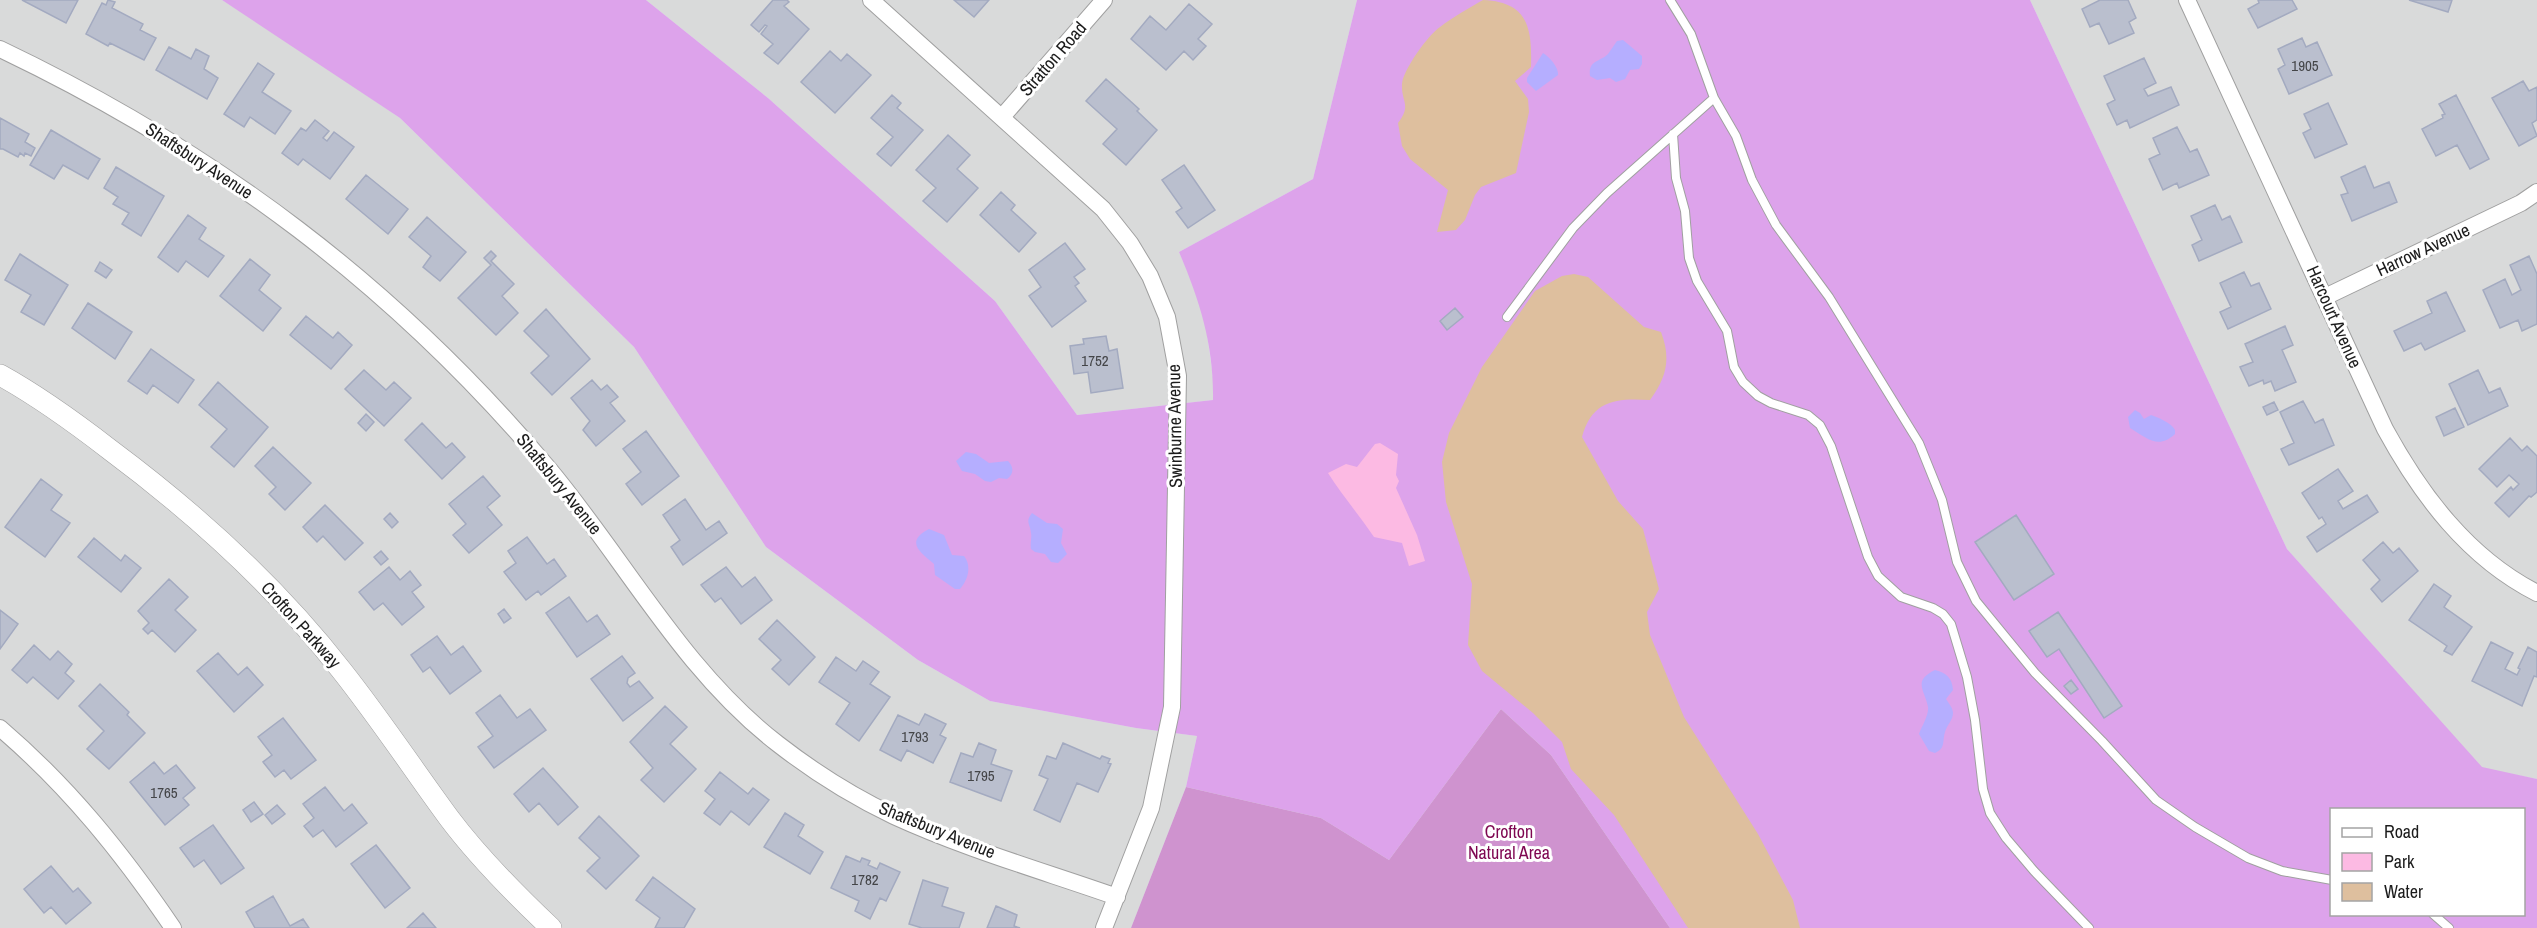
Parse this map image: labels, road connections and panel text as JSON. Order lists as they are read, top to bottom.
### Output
{
  "streets": {
    "street": [
      "Stratton Road",
      "Shaftsbury Avenue",
      "Harrow Avenue",
      "Harcourt Avenue",
      "Swinburne Avenue",
      "Crofton Parkway"
    ]
  },
  "crossings": [
    ["Stratton Road", "Swinburne Avenue"],
    ["Shaftsbury Avenue", "Swinburne Avenue"],
    ["Harrow Avenue", "Harcourt Avenue"]
  ],
  "parks": ["Crofton Natural Area"],
  "house_numbers": [
    "1905",
    "1752",
    "1793",
    "1795",
    "1765",
    "1782"
  ],
  "legend": ["Road", "Park", "Water"]
}
